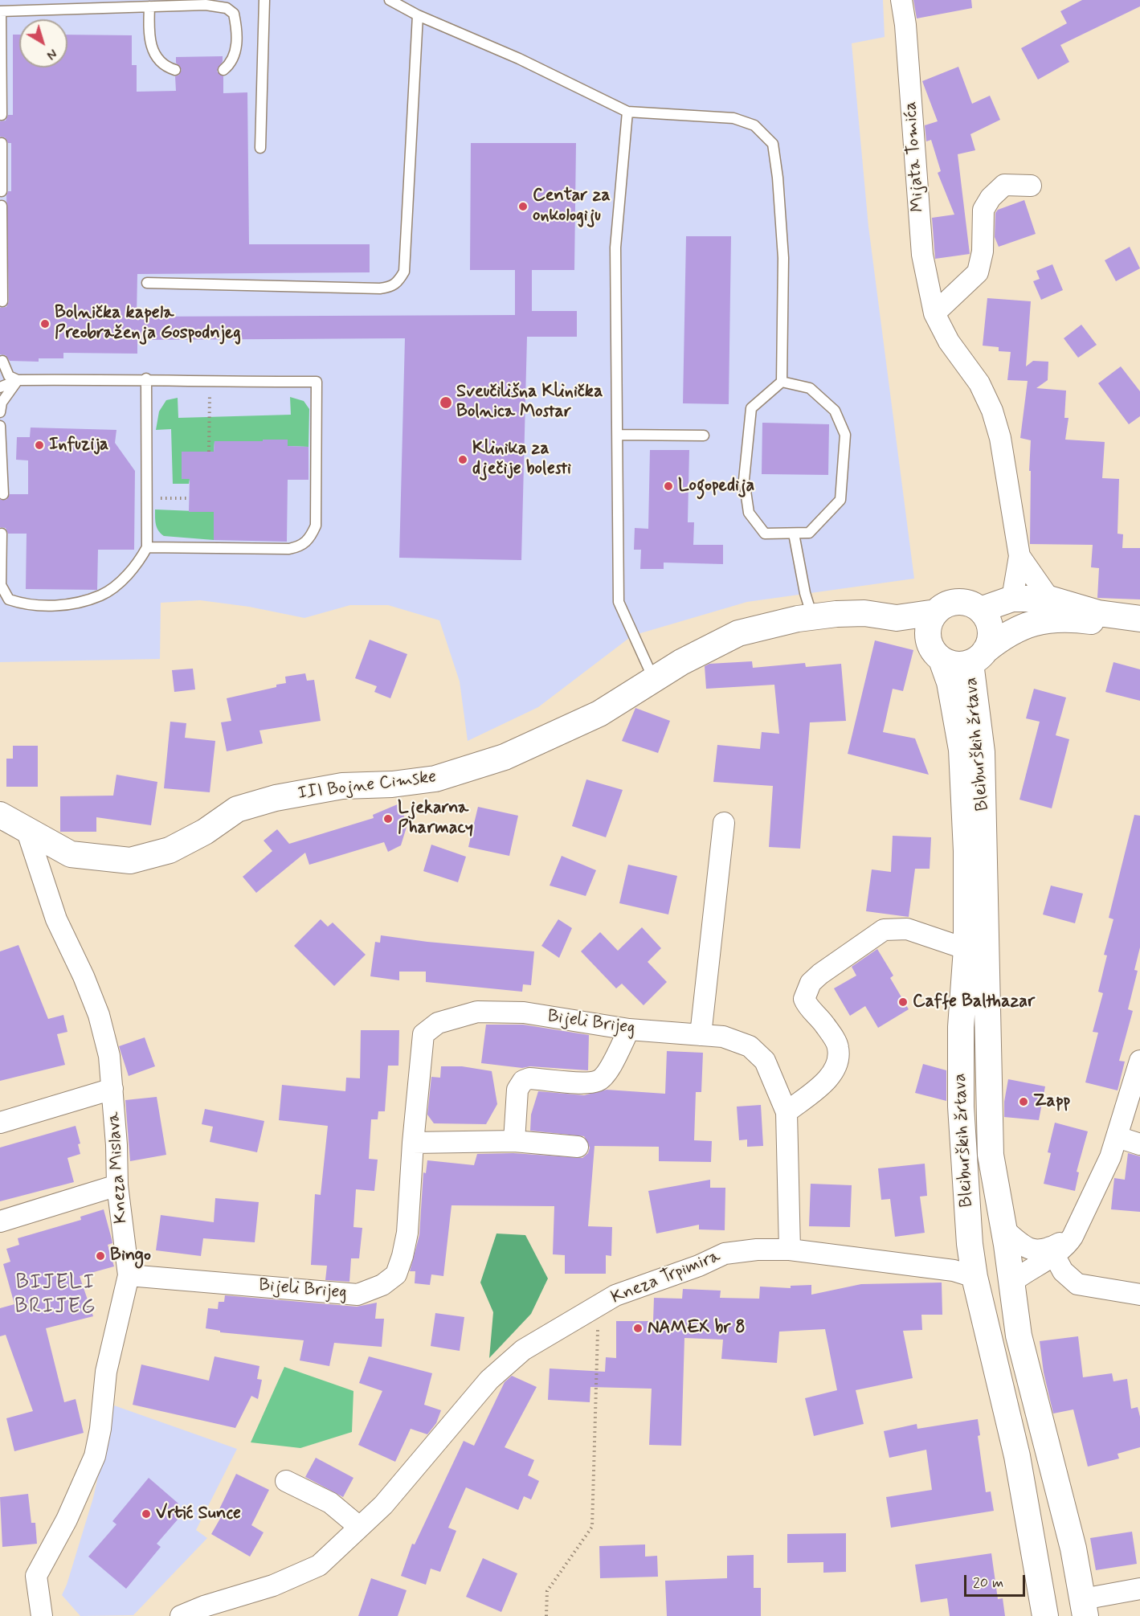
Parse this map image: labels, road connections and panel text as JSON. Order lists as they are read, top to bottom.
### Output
{
  "streets": {
    "street": [
      "Mijata Tomića",
      "Bleiburških žrtava",
      "III Bojne Cimske",
      "Bijeli Brijeg",
      "Kneza Mislava",
      "Kneza Trpimira"
    ]
  },
  "crossings": [
    ["Bleiburških žrtava", "III Bojne Cimske"],
    ["Bleiburških žrtava", "Kneza Trpimira"],
    ["III Bojne Cimske", "Kneza Mislava"],
    ["Bijeli Brijeg", "Kneza Mislava"],
    ["Bijeli Brijeg", "Kneza Trpimira"]
  ],
  "districts": ["BIJELI BRIJEG"],
  "places": [
    "Centar za onkologiju",
    "Bolnička kapela Preobraženja Gospodnjeg",
    "Sveučilišna Klinička Bolnica Mostar",
    "Infuzija",
    "Klinika za dječije bolesti",
    "Logopedija",
    "Ljekarna Pharmacy",
    "Caffe Balthazar",
    "Zapp",
    "Bingo",
    "NAMEX br 8",
    "Vrtić Sunce"
  ],
  "scale_bar": "20 m",
  "north": "bottom right"
}
